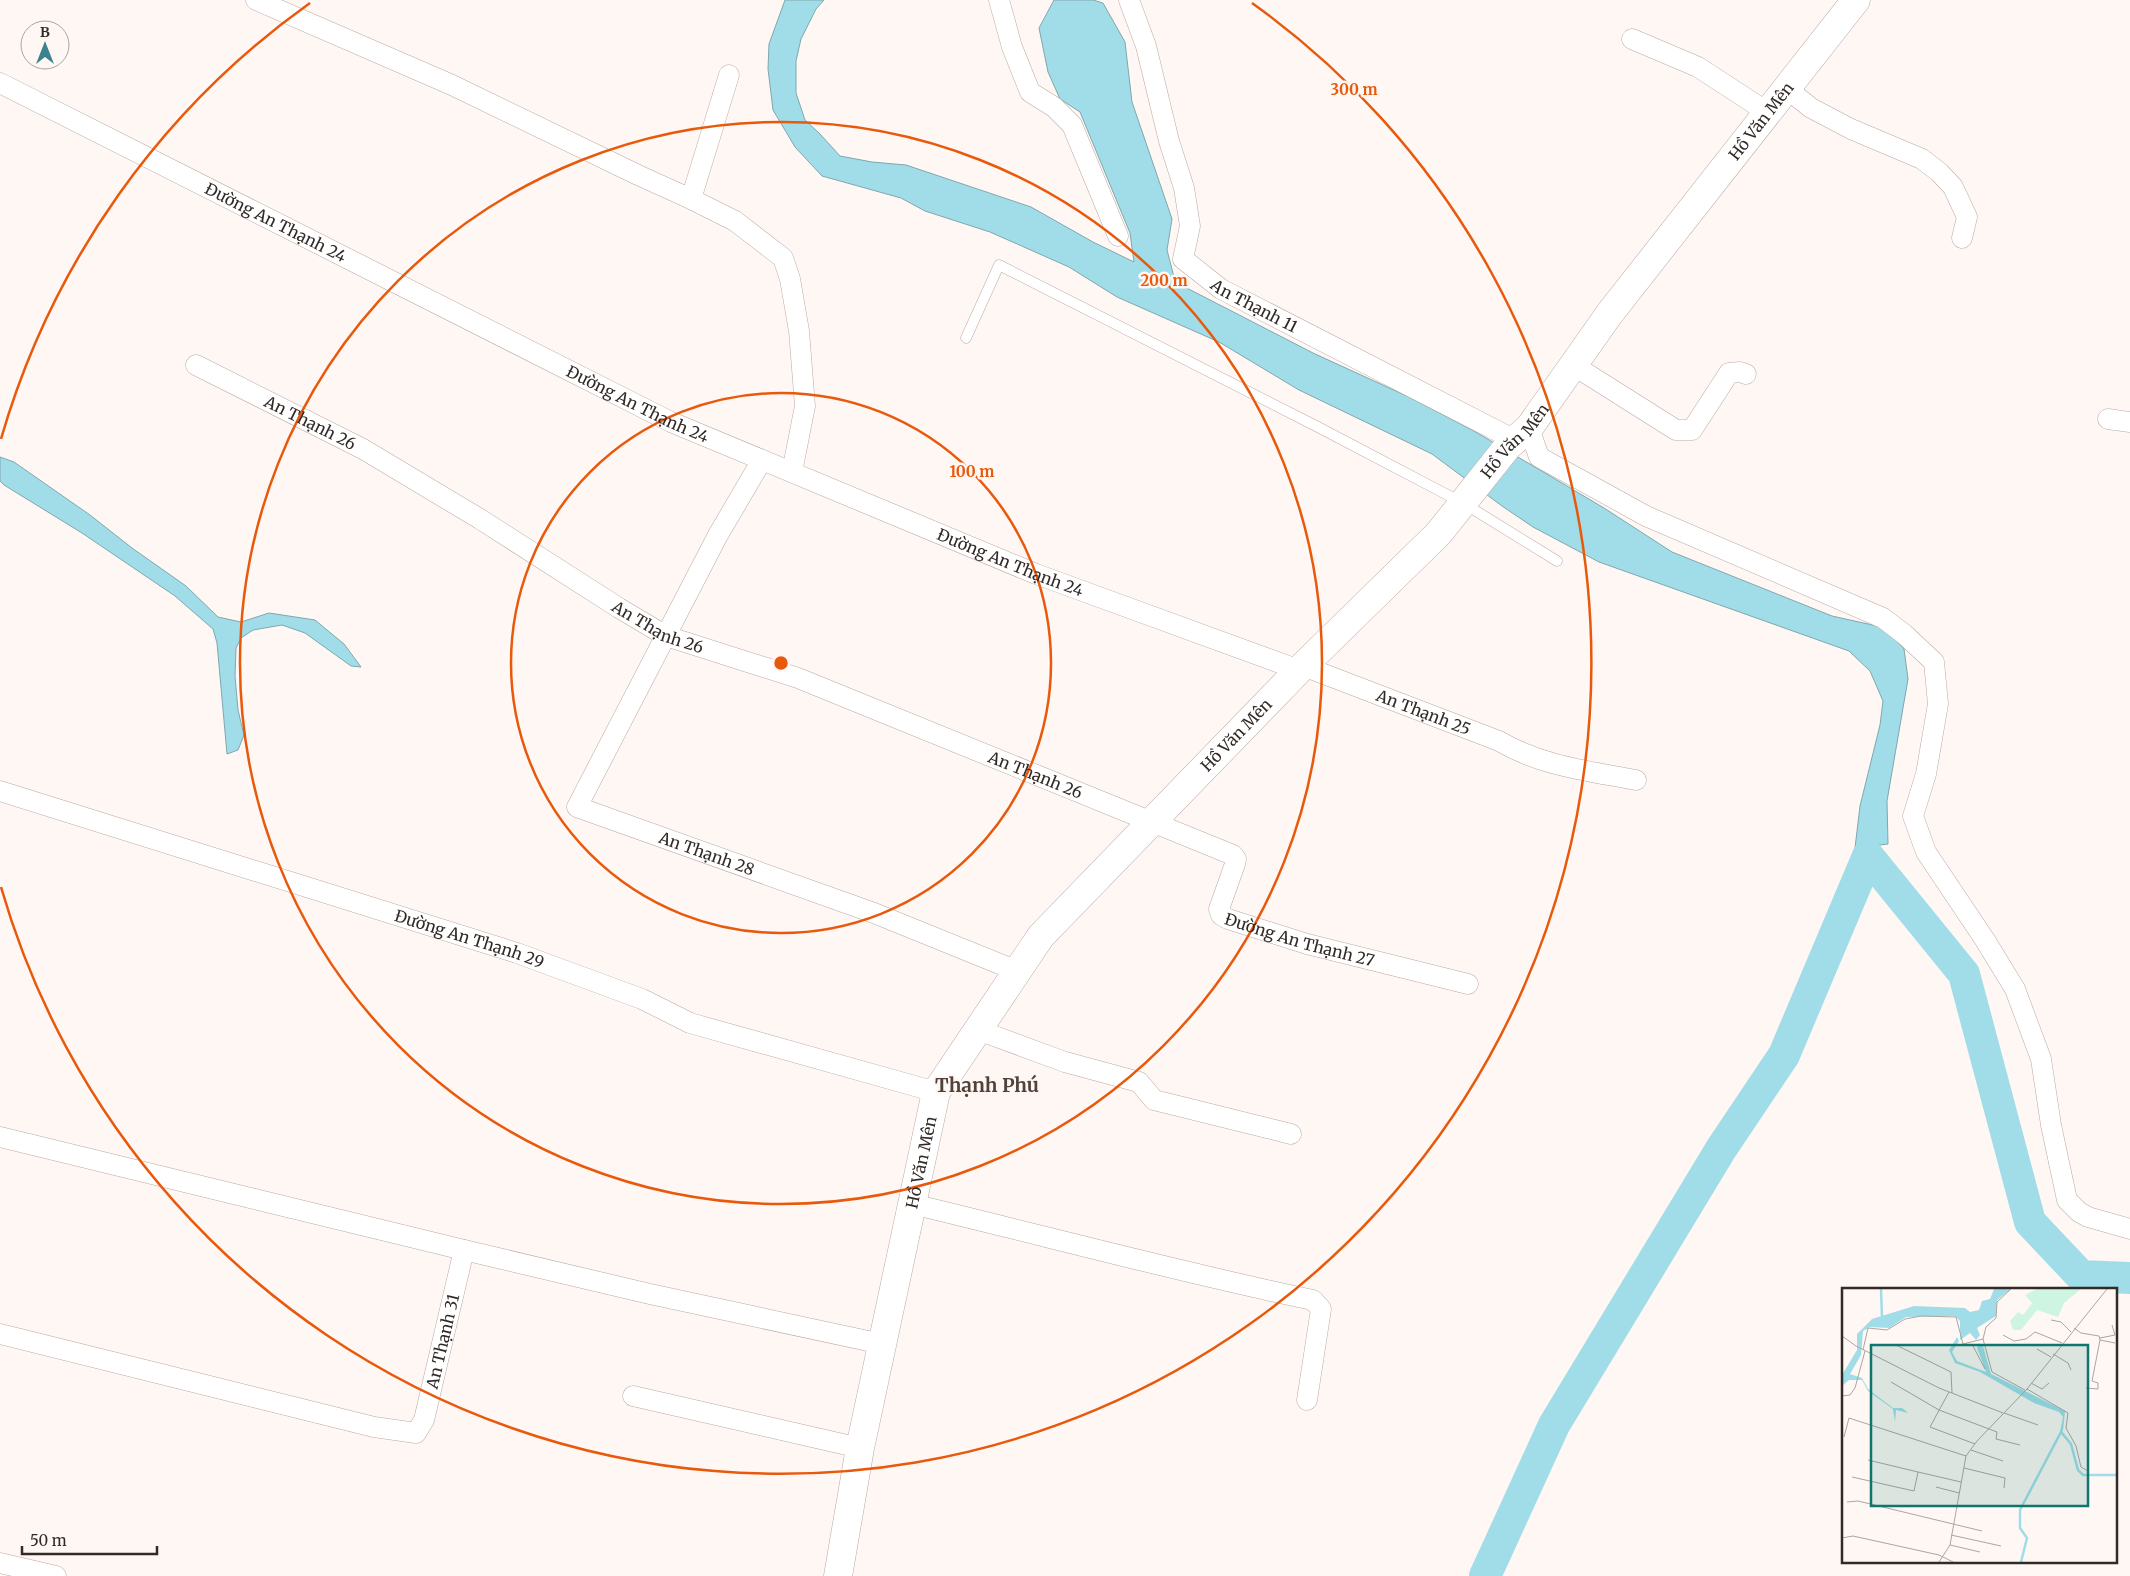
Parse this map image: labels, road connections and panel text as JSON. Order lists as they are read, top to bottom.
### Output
{
  "streets": {
    "street": [
      "Hồ Văn Mên",
      "Đường An Thạnh 24",
      "An Thạnh 11",
      "An Thạnh 26",
      "An Thạnh 25",
      "An Thạnh 28",
      "Đường An Thạnh 29",
      "Đường An Thạnh 27",
      "An Thạnh 31"
    ]
  },
  "crossings": [
    ["Hồ Văn Mên", "Đường An Thạnh 24"],
    ["Hồ Văn Mên", "An Thạnh 11"],
    ["Hồ Văn Mên", "An Thạnh 26"],
    ["Hồ Văn Mên", "An Thạnh 25"],
    ["Hồ Văn Mên", "An Thạnh 28"],
    ["Hồ Văn Mên", "Đường An Thạnh 29"],
    ["Hồ Văn Mên", "Đường An Thạnh 27"],
    ["Đường An Thạnh 24", "An Thạnh 25"],
    ["An Thạnh 26", "An Thạnh 28"],
    ["An Thạnh 26", "Đường An Thạnh 27"]
  ],
  "districts": ["Thạnh Phú"],
  "scale_bar": "50 m",
  "north": "top",
  "rings": ["300 m", "200 m", "100 m"]
}
